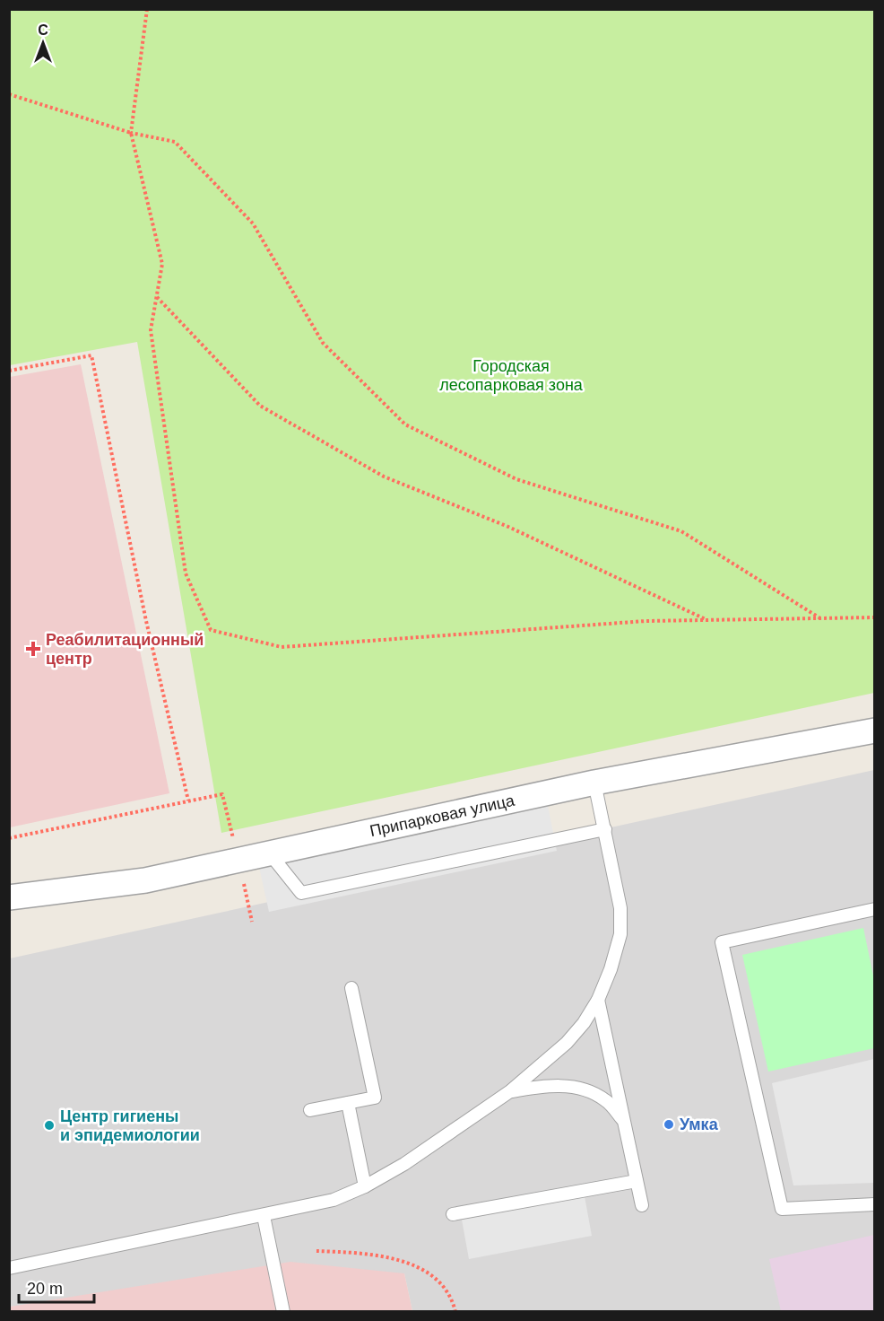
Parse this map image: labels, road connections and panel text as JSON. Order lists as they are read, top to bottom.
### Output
{
  "streets": {
    "street": ["Припарковая улица"]
  },
  "parks": ["Городская лесопарковая зона"],
  "places": {
    "health": ["Реабилитационный центр"],
    "other": ["Умка", "Центр гигиены и эпидемиологии"]
  },
  "scale_bar": "20 m",
  "north": "top"
}
